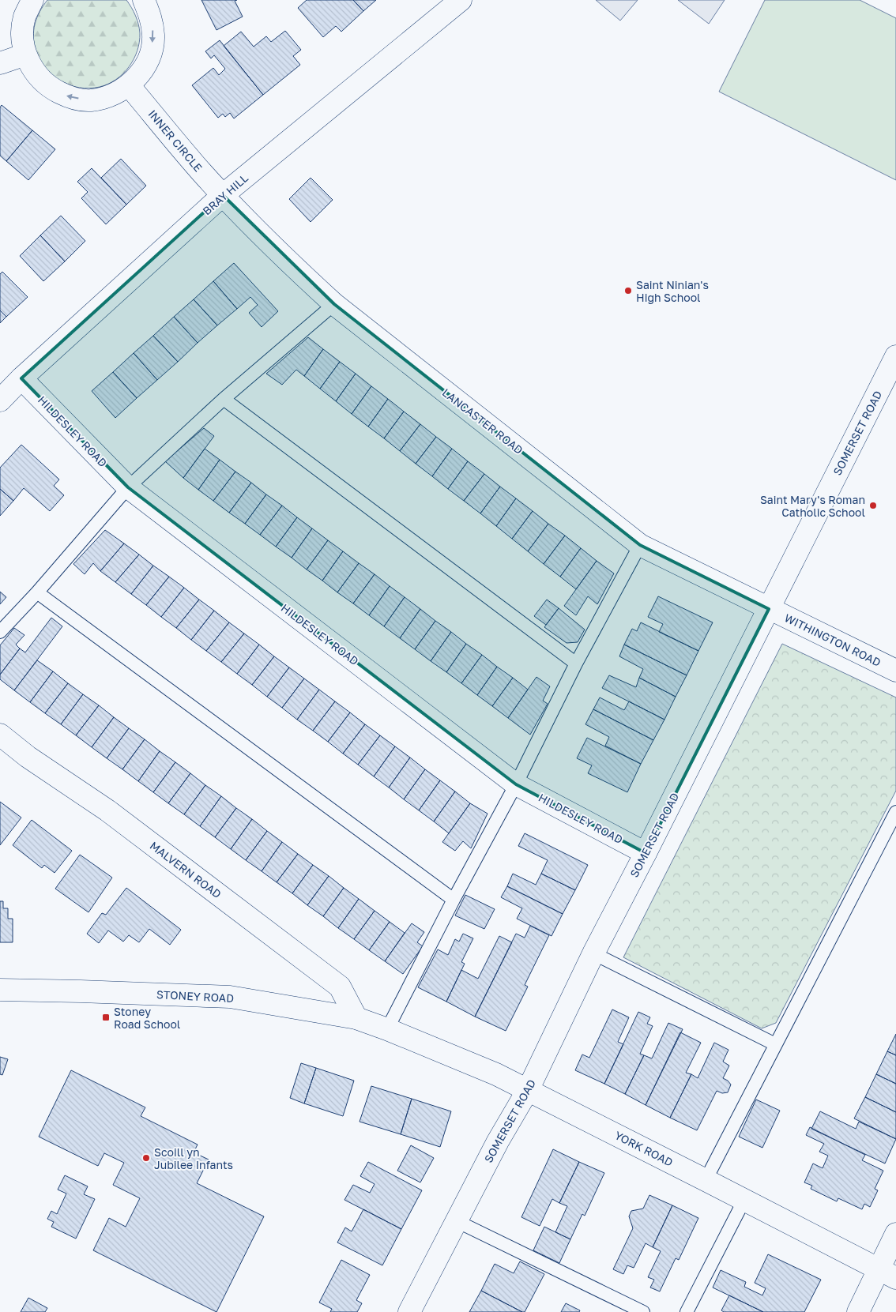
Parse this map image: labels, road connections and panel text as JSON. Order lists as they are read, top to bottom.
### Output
{
  "streets": {
    "main road": [
      "INNER CIRCLE",
      "BRAY HILL",
      "LANCASTER ROAD",
      "HILDESLEY ROAD",
      "SOMERSET ROAD",
      "WITHINGTON ROAD",
      "MALVERN ROAD",
      "STONEY ROAD",
      "YORK ROAD"
    ]
  },
  "crossings": [
    ["INNER CIRCLE", "BRAY HILL"],
    ["INNER CIRCLE", "LANCASTER ROAD"],
    ["BRAY HILL", "LANCASTER ROAD"],
    ["BRAY HILL", "HILDESLEY ROAD"],
    ["LANCASTER ROAD", "SOMERSET ROAD"],
    ["LANCASTER ROAD", "WITHINGTON ROAD"],
    ["HILDESLEY ROAD", "SOMERSET ROAD"],
    ["SOMERSET ROAD", "WITHINGTON ROAD"],
    ["SOMERSET ROAD", "YORK ROAD"],
    ["MALVERN ROAD", "STONEY ROAD"],
    ["STONEY ROAD", "YORK ROAD"]
  ],
  "places": {
    "other": ["Saint Ninian's High School", "Saint Mary's Roman Catholic School", "Scoill yn Jubilee Infants"],
    "transit": ["Stoney Road School"]
  }
}
